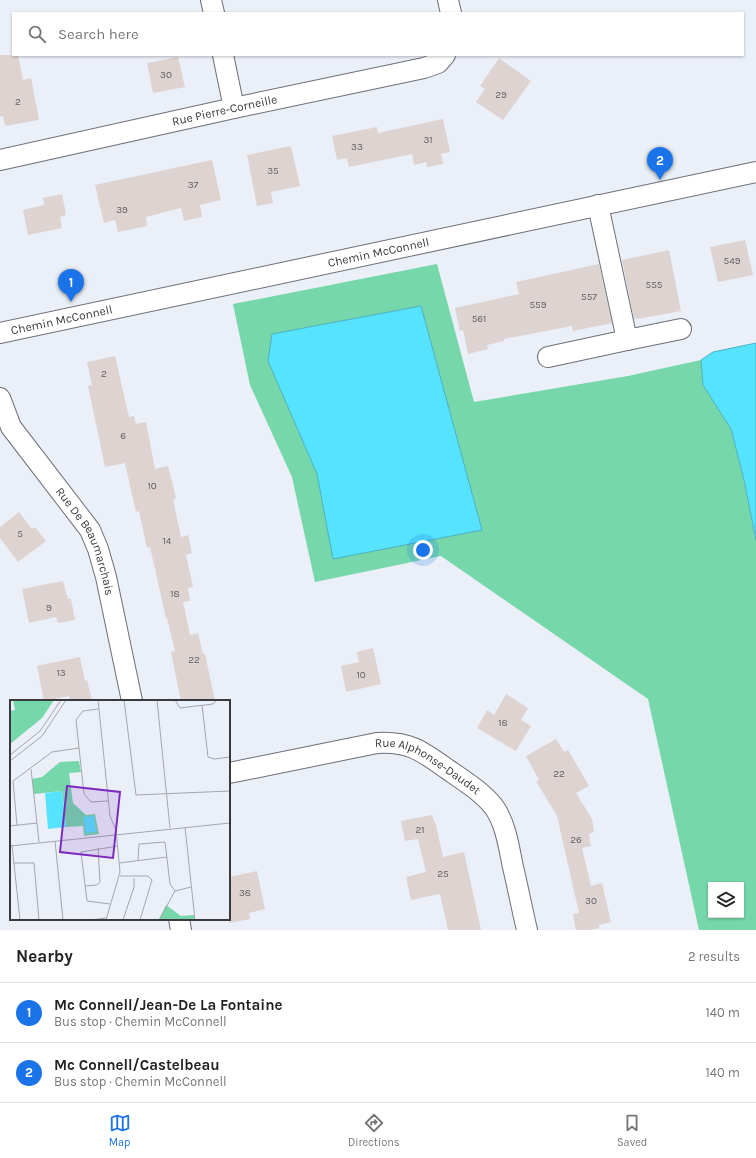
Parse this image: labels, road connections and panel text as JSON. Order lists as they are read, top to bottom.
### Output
{
  "streets": {
    "street": [
      "Rue Pierre-Corneille",
      "Chemin McConnell",
      "Rue De Beaumarchais",
      "Rue Alphonse-Daudet"
    ]
  },
  "house_numbers": [
    "30",
    "29",
    "2",
    "31",
    "33",
    "35",
    "37",
    "39",
    "549",
    "555",
    "557",
    "559",
    "561",
    "2",
    "6",
    "10",
    "5",
    "14",
    "18",
    "9",
    "22",
    "13",
    "10",
    "18",
    "22",
    "21",
    "26",
    "25",
    "38",
    "30"
  ],
  "page": {
    "search": "Search here",
    "pins": ["2", "1"],
    "heading": ["Nearby", "2 results"],
    "list": [
      {
        "mark": "1",
        "name": "Mc Connell/Jean-De La Fontaine",
        "note": "Bus stop · Chemin McConnell",
        "value": "140 m"
      },
      {
        "mark": "2",
        "name": "Mc Connell/Castelbeau",
        "note": "Bus stop · Chemin McConnell",
        "value": "140 m"
      }
    ],
    "nav": ["Map", "Directions", "Saved"]
  }
}
